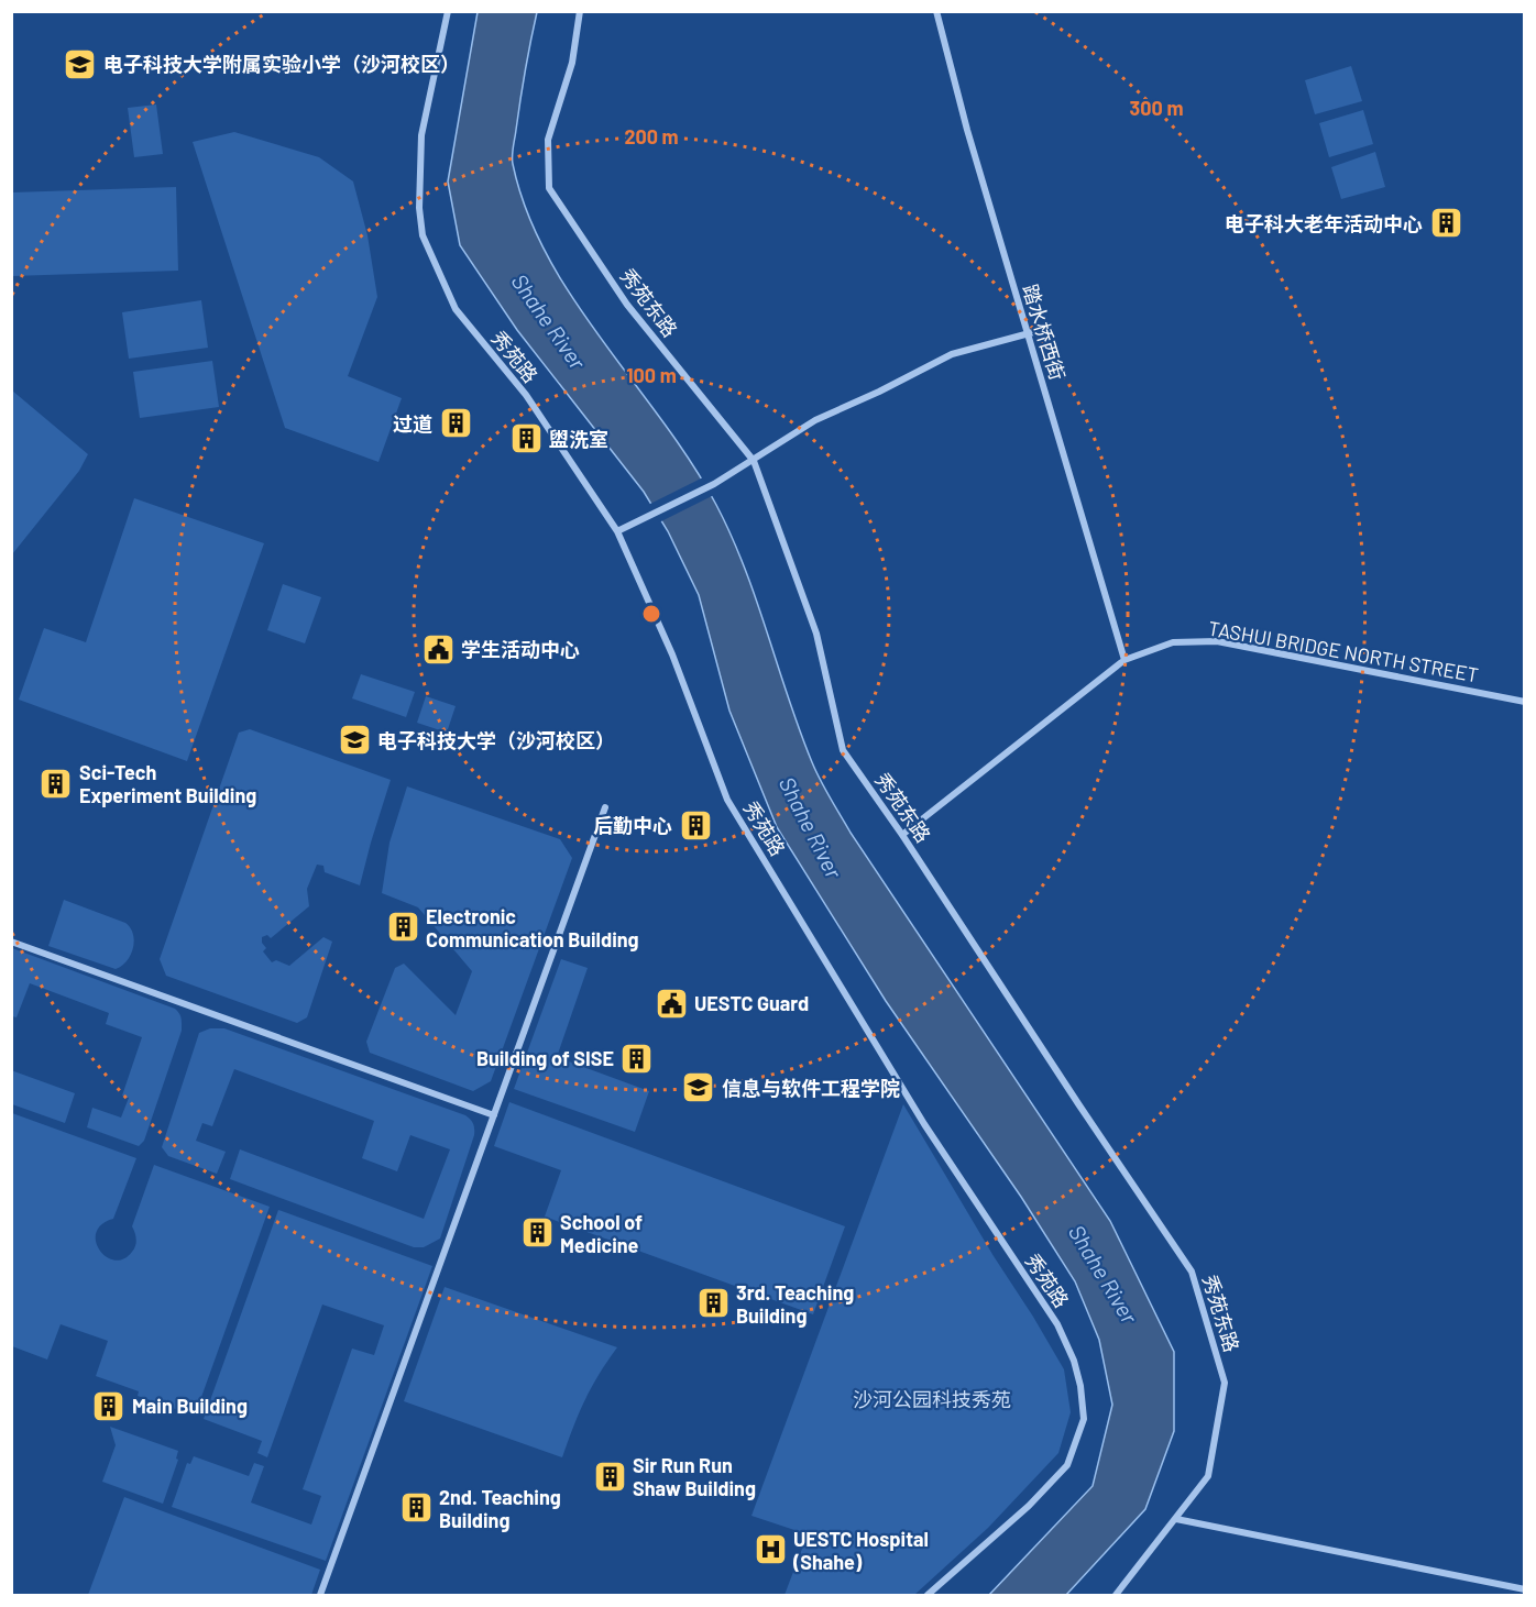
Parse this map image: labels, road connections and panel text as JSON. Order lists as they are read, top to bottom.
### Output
{
  "streets": {
    "street": [
      "秀苑东路",
      "踏水桥西街",
      "秀苑路",
      "TASHUI BRIDGE NORTH STREET"
    ]
  },
  "crossings": [
    ["秀苑东路", "TASHUI BRIDGE NORTH STREET"],
    ["踏水桥西街", "TASHUI BRIDGE NORTH STREET"]
  ],
  "water": ["Shahe River"],
  "parks": ["沙河公园科技秀苑"],
  "places": {
    "school or university": ["电子科技大学附属实验小学（沙河校区）", "电子科技大学（沙河校区）", "信息与软件工程学院"],
    "building": [
      "电子科大老年活动中心",
      "过道",
      "盥洗室",
      "Sci-Tech Experiment Building",
      "后勤中心",
      "Electronic Communication Building",
      "Building of SISE",
      "School of Medicine",
      "3rd. Teaching Building",
      "Main Building",
      "Sir Run Run Shaw Building",
      "2nd. Teaching Building"
    ],
    "public building": ["学生活动中心", "UESTC Guard"],
    "hospital": ["UESTC Hospital (Shahe)"]
  },
  "rings": ["300 m", "200 m", "100 m"]
}
